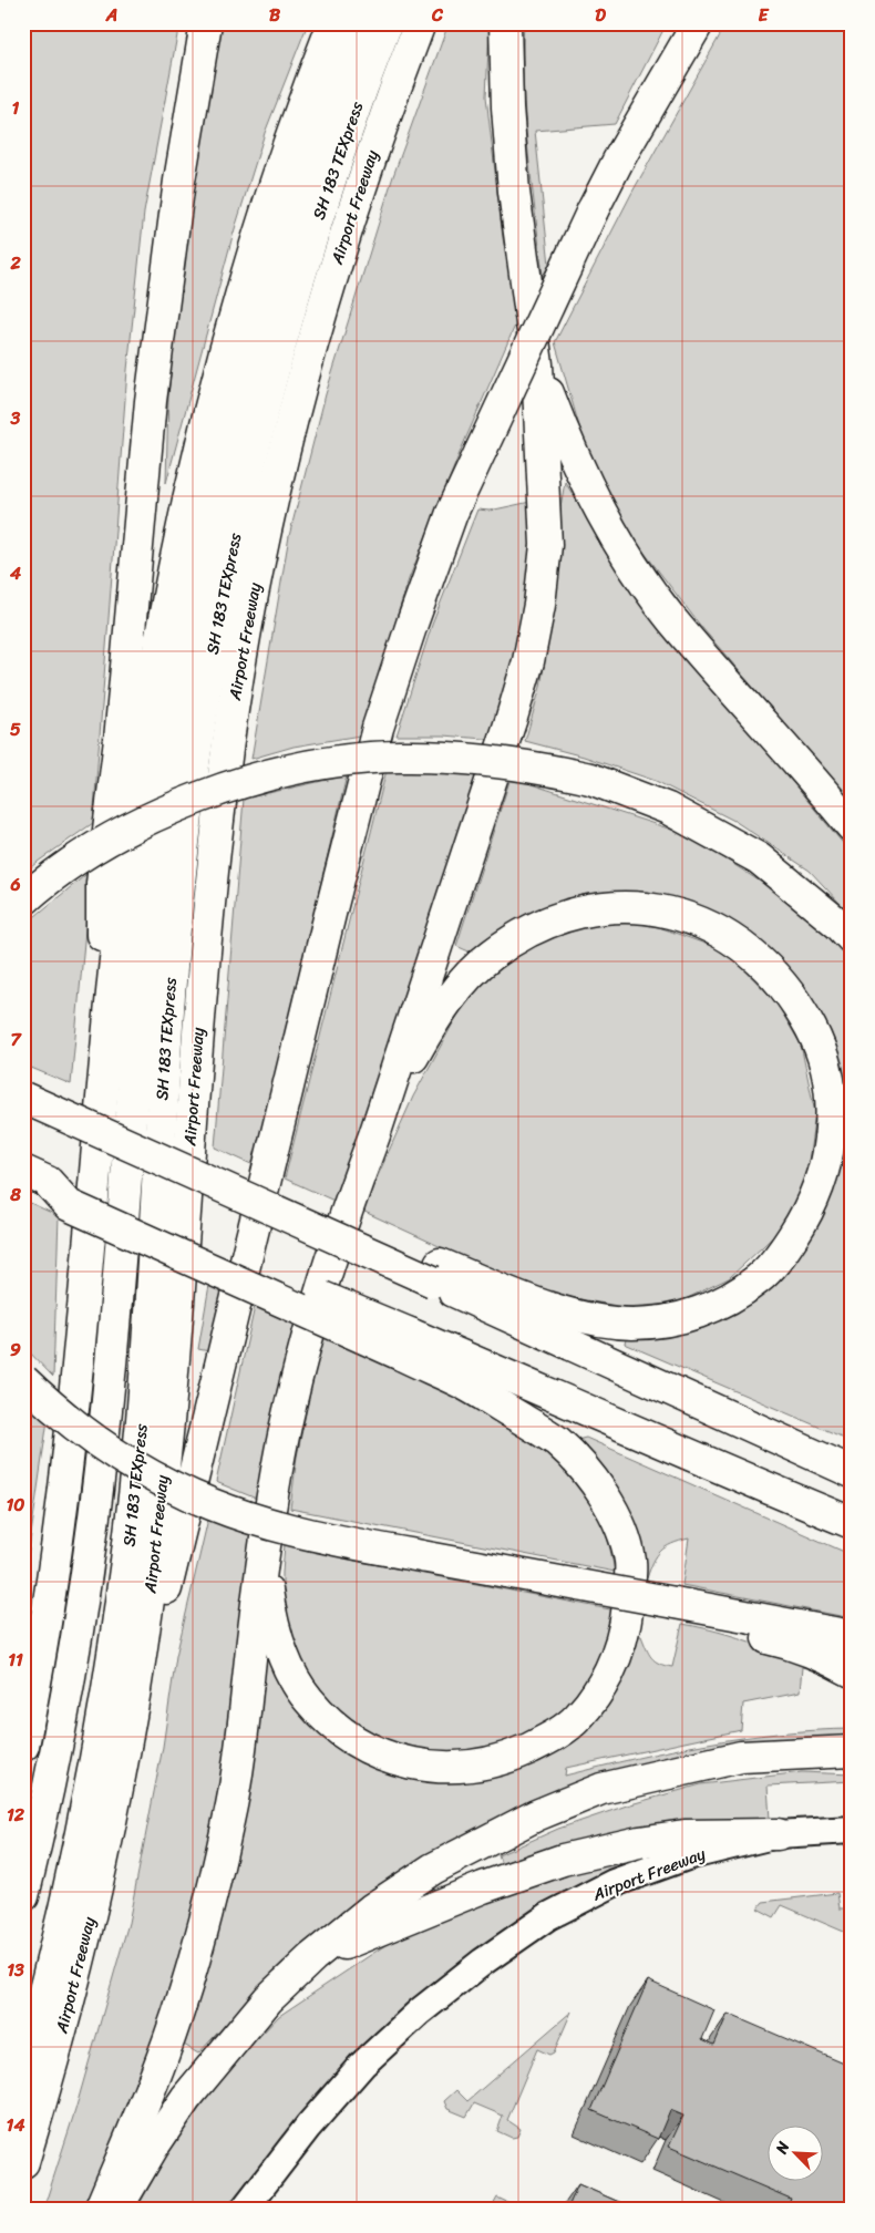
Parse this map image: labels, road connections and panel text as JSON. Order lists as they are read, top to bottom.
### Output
{
  "streets": {
    "highway": ["SH 183 TEXpress", "Airport Freeway"]
  },
  "north": "top left",
  "grid": {
    "columns": [
      "A",
      "B",
      "C",
      "D",
      "E"
    ],
    "rows": [
      "1",
      "2",
      "3",
      "4",
      "5",
      "6",
      "7",
      "8",
      "9",
      "10",
      "11",
      "12",
      "13",
      "14"
    ]
  }
}
